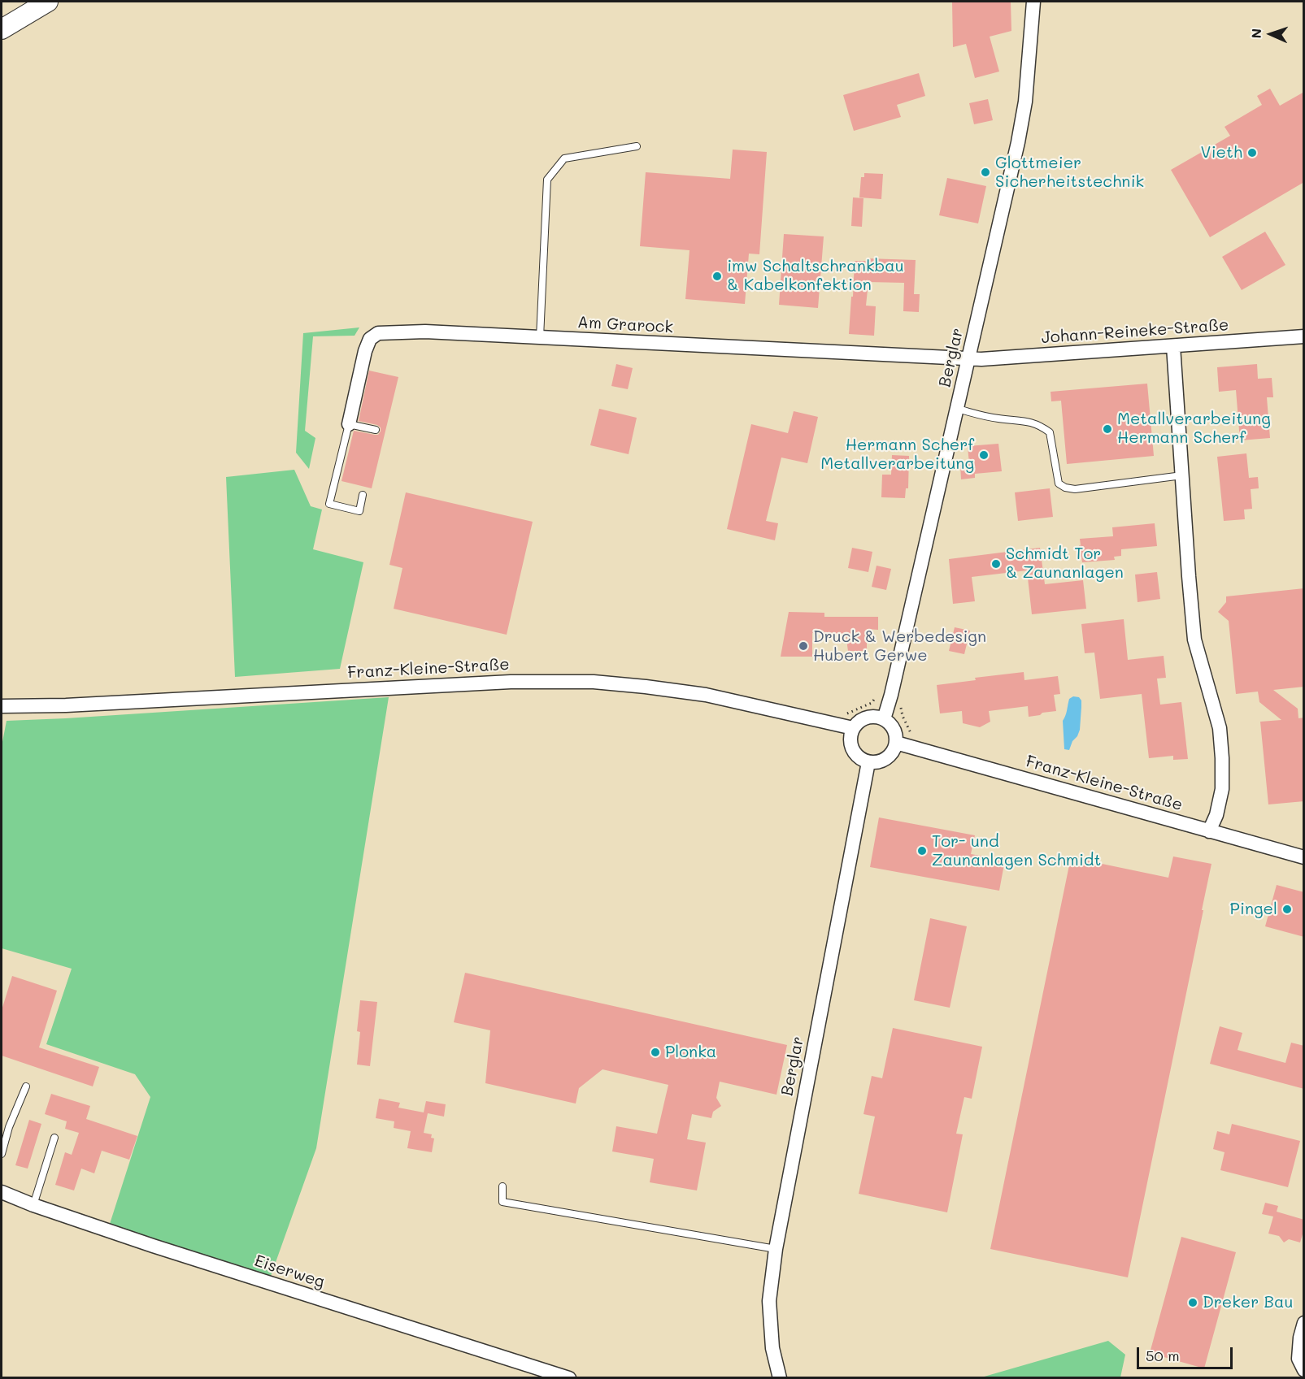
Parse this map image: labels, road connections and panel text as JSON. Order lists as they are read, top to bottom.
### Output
{
  "streets": {
    "street": [
      "Am Grarock",
      "Johann-Reineke-Straße",
      "Berglar",
      "Franz-Kleine-Straße",
      "Eiserweg"
    ]
  },
  "crossings": [
    ["Am Grarock", "Johann-Reineke-Straße"],
    ["Am Grarock", "Berglar"],
    ["Johann-Reineke-Straße", "Berglar"],
    ["Berglar", "Franz-Kleine-Straße"]
  ],
  "places": [
    "Vieth",
    "Glottmeier Sicherheitstechnik",
    "imw Schaltschrankbau & Kabelkonfektion",
    "Metallverarbeitung Hermann Scherf",
    "Hermann Scherf Metallverarbeitung",
    "Schmidt Tor & Zaunanlagen",
    "Druck & Werbedesign Hubert Gerwe",
    "Tor- und Zaunanlagen Schmidt",
    "Pingel",
    "Plonka",
    "Dreker Bau"
  ],
  "scale_bar": "50 m",
  "north": "left"
}
